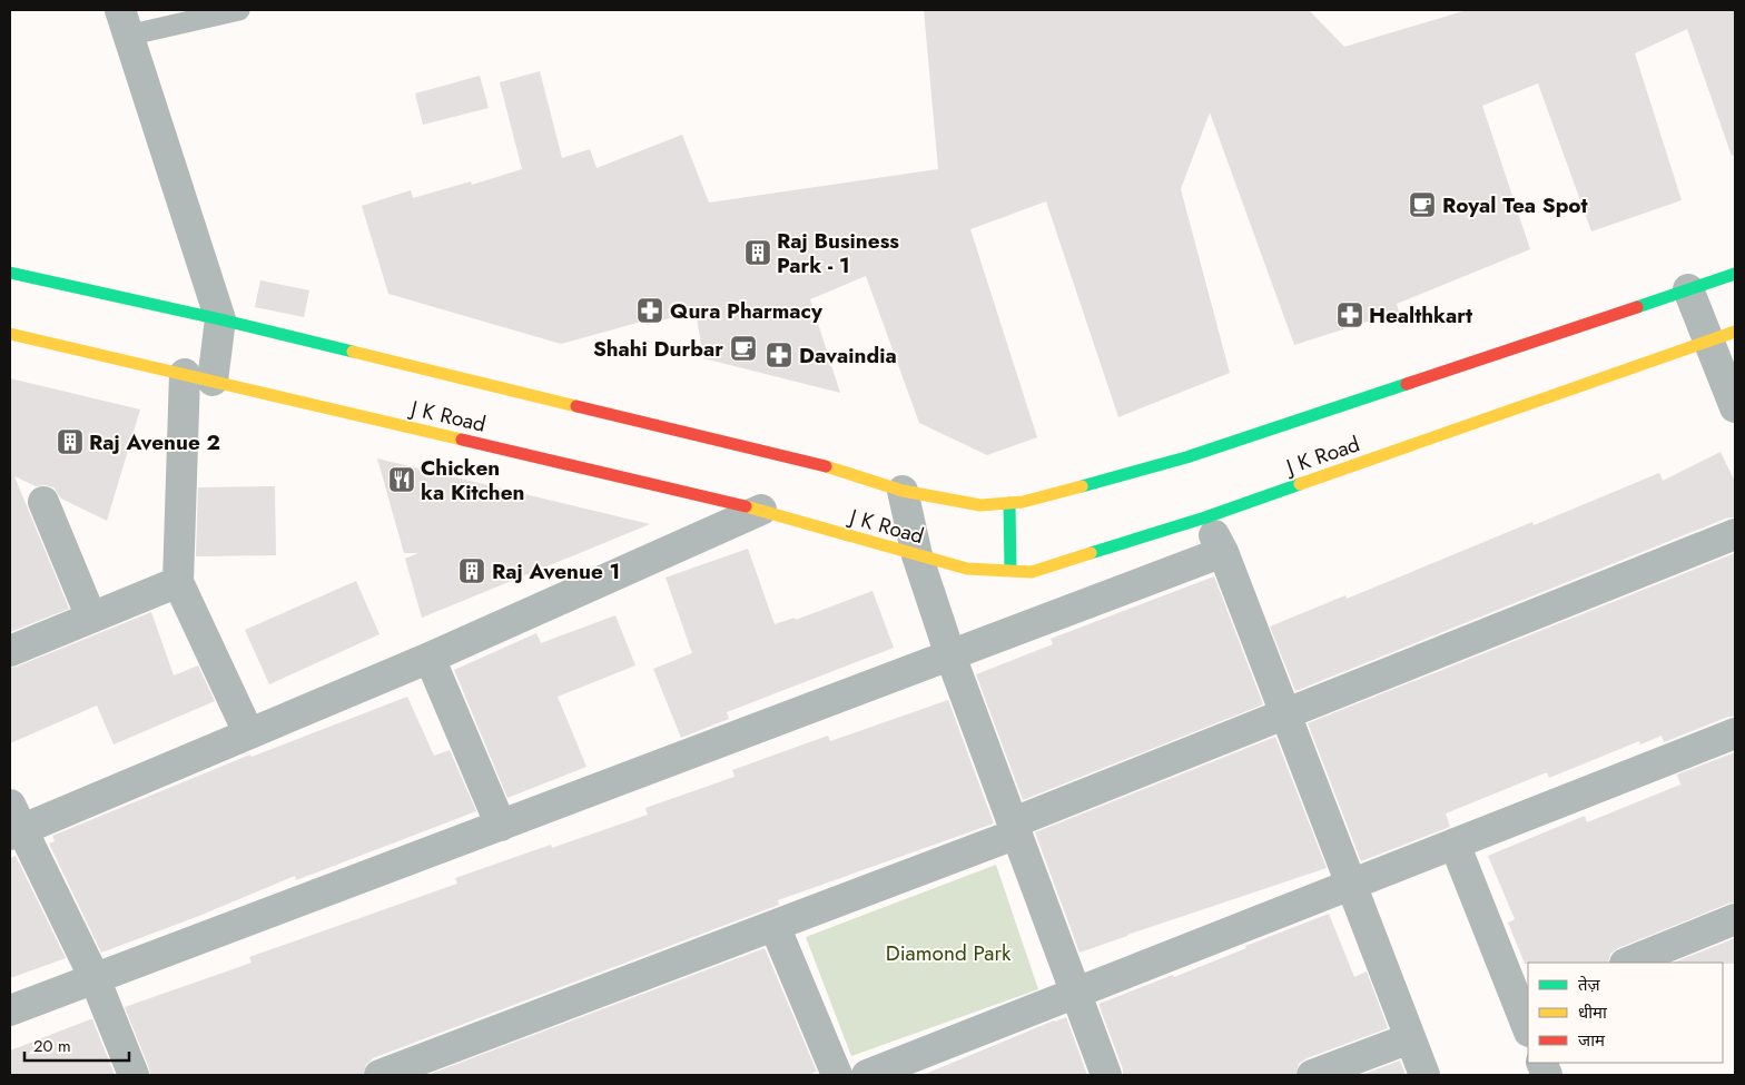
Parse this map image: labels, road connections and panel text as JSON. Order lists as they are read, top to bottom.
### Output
{
  "streets": {
    "main road": ["J K Road"]
  },
  "parks": ["Diamond Park"],
  "places": {
    "cafe": ["Royal Tea Spot", "Shahi Durbar"],
    "building": ["Raj Business Park - 1", "Raj Avenue 2", "Raj Avenue 1"],
    "pharmacy": ["Qura Pharmacy", "Healthkart", "Davaindia"],
    "restaurant": ["Chicken ka Kitchen"]
  },
  "legend": ["तेज़", "धीमा", "जाम"],
  "scale_bar": "20 m"
}
